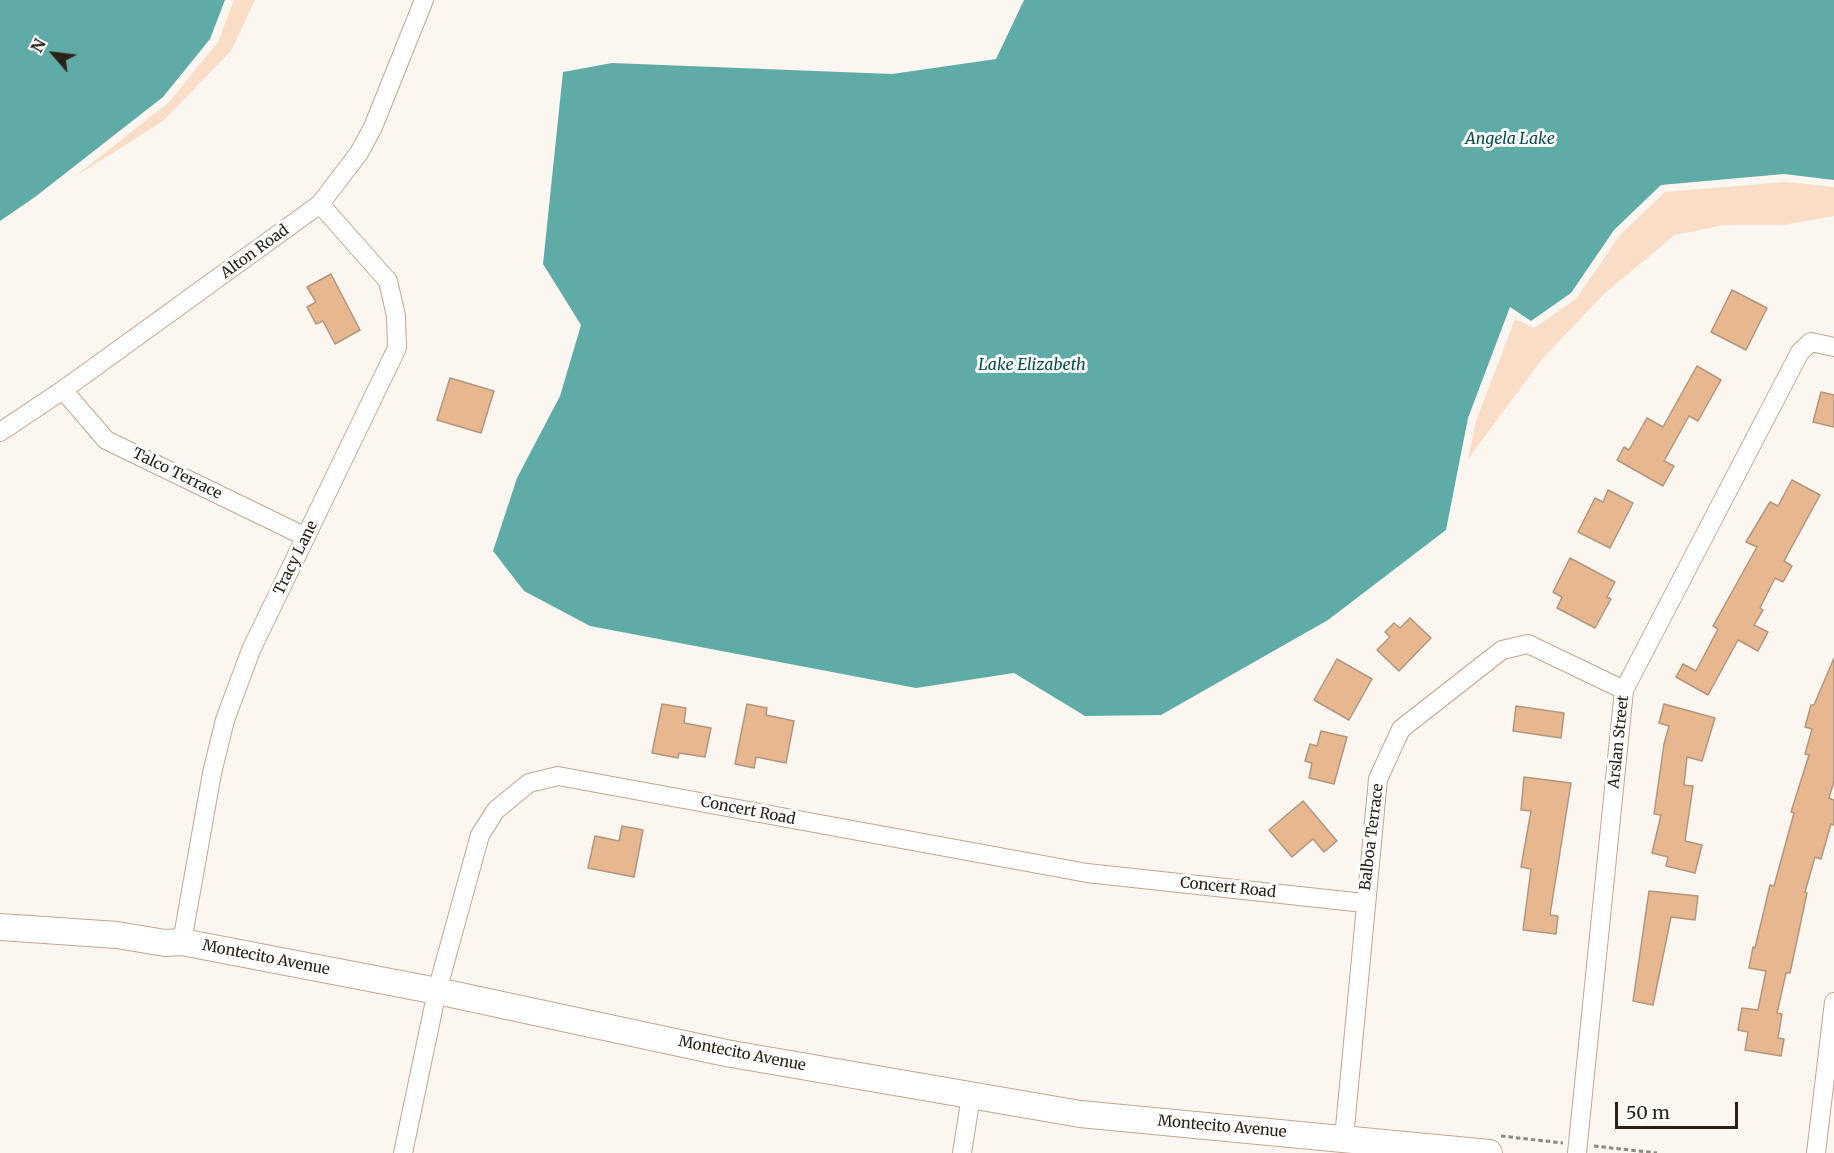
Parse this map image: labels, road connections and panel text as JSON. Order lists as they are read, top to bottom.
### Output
{
  "streets": {
    "street": [
      "Alton Road",
      "Talco Terrace",
      "Tracy Lane",
      "Arslan Street",
      "Concert Road",
      "Balboa Terrace",
      "Montecito Avenue"
    ]
  },
  "crossings": [
    ["Alton Road", "Talco Terrace"],
    ["Alton Road", "Tracy Lane"],
    ["Talco Terrace", "Tracy Lane"],
    ["Tracy Lane", "Montecito Avenue"],
    ["Arslan Street", "Balboa Terrace"],
    ["Concert Road", "Balboa Terrace"],
    ["Concert Road", "Montecito Avenue"],
    ["Balboa Terrace", "Montecito Avenue"]
  ],
  "water": ["Angela Lake", "Lake Elizabeth"],
  "scale_bar": "50 m",
  "north": "top left"
}
